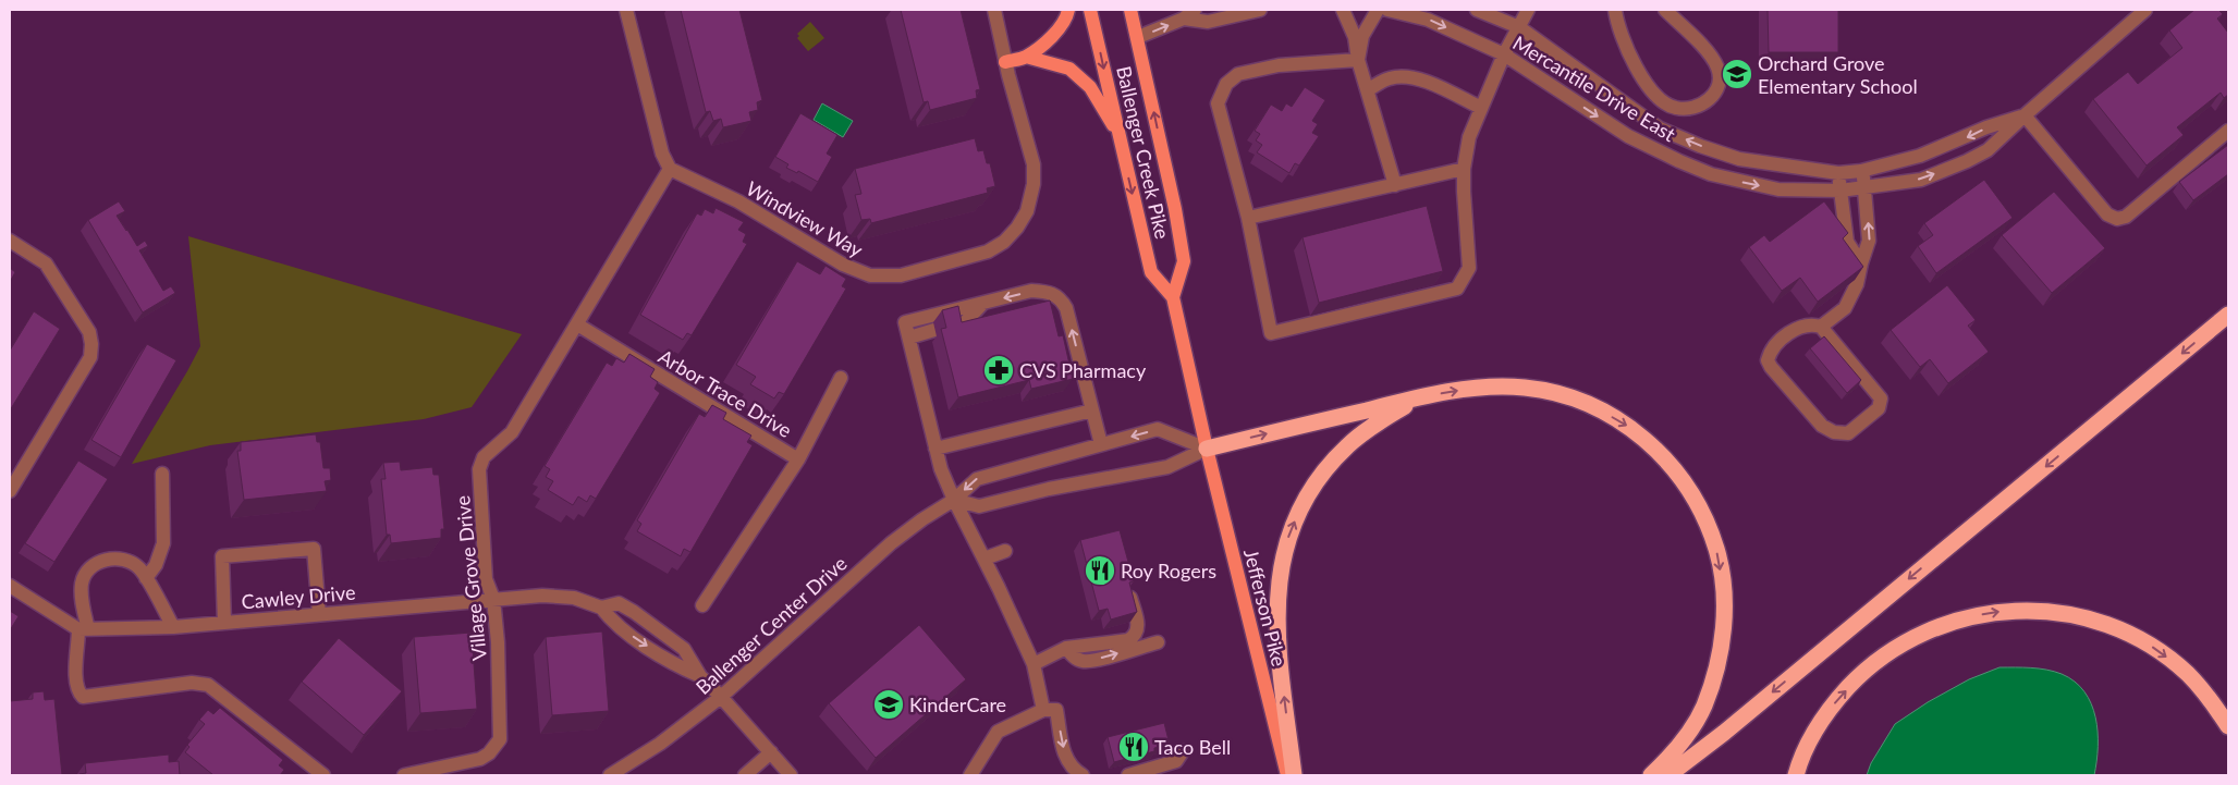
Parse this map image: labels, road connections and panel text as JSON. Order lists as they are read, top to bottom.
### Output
{
  "streets": {
    "main road": ["Ballenger Creek Pike", "Jefferson Pike"],
    "street": [
      "Mercantile Drive East",
      "Windview Way",
      "Arbor Trace Drive",
      "Village Grove Drive",
      "Cawley Drive",
      "Ballenger Center Drive"
    ]
  },
  "crossings": [
    ["Ballenger Creek Pike", "Jefferson Pike"],
    ["Ballenger Creek Pike", "Ballenger Center Drive"],
    ["Windview Way", "Village Grove Drive"],
    ["Arbor Trace Drive", "Village Grove Drive"],
    ["Village Grove Drive", "Cawley Drive"],
    ["Cawley Drive", "Ballenger Center Drive"],
    ["Jefferson Pike", "Ballenger Center Drive"]
  ],
  "places": {
    "school or university": ["Orchard Grove Elementary School", "KinderCare"],
    "pharmacy": ["CVS Pharmacy"],
    "restaurant": ["Roy Rogers", "Taco Bell"]
  }
}
